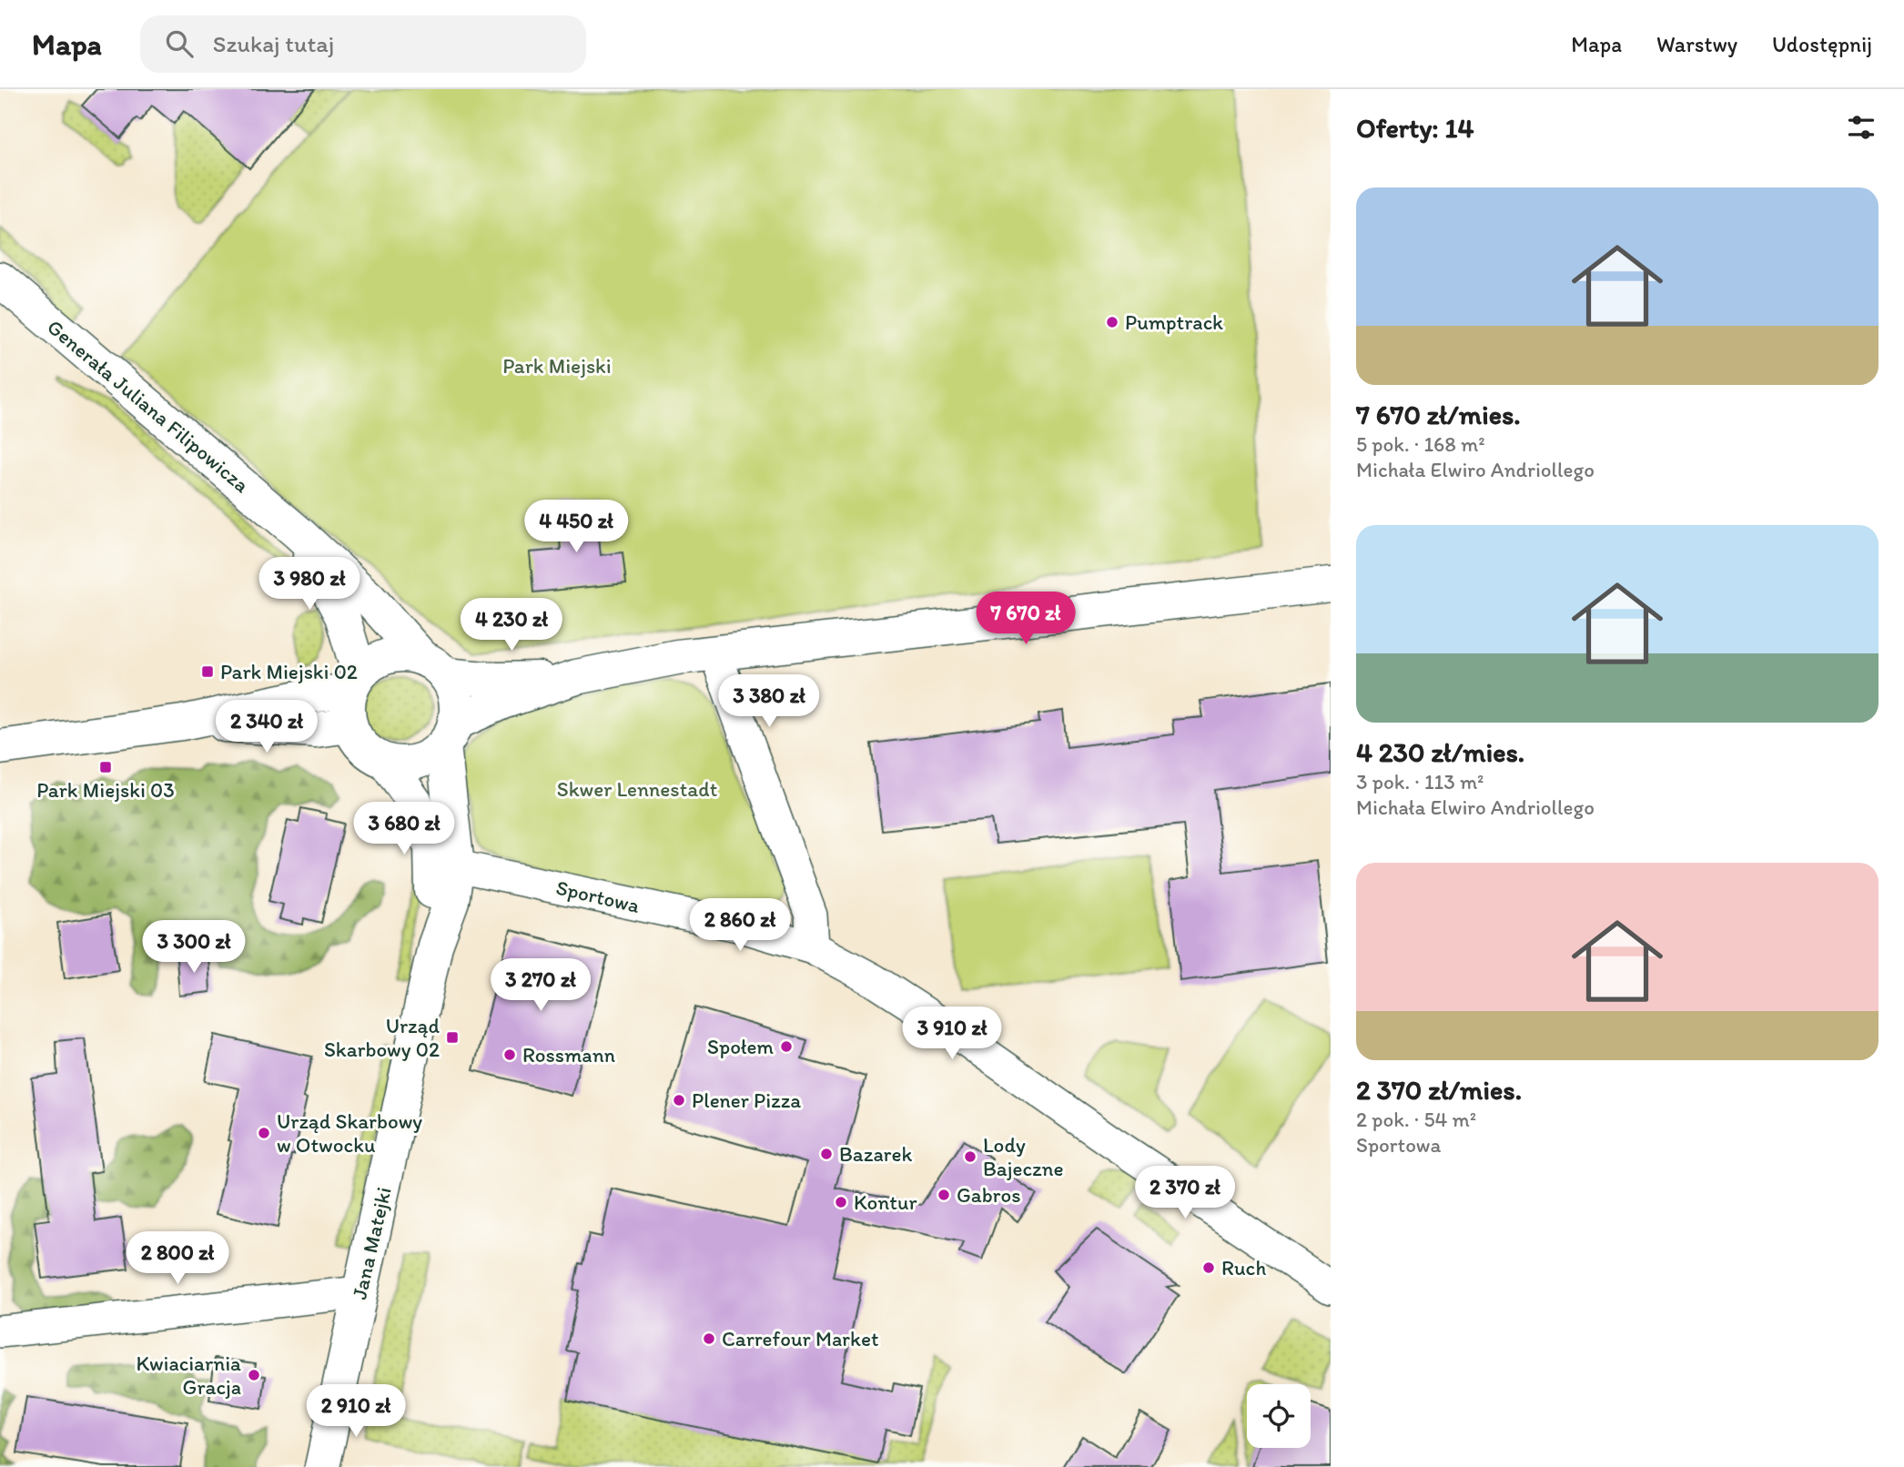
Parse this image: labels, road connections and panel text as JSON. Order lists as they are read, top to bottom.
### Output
{
  "streets": {
    "main road": ["Generała Juliana Filipowicza", "Jana Matejki"],
    "street": ["Sportowa"]
  },
  "crossings": [
    ["Generała Juliana Filipowicza", "Jana Matejki"],
    ["Sportowa", "Jana Matejki"]
  ],
  "parks": ["Park Miejski", "Skwer Lennestadt"],
  "places": {
    "other": [
      "Pumptrack",
      "Społem",
      "Rossmann",
      "Plener Pizza",
      "Urząd Skarbowy w Otwocku",
      "Bazarek",
      "Lody Bajeczne",
      "Gabros",
      "Kontur",
      "Ruch",
      "Carrefour Market",
      "Kwiaciarnia Gracja"
    ],
    "transit": ["Park Miejski 02", "Park Miejski 03", "Urząd Skarbowy 02"]
  },
  "page": {
    "header": "Mapa",
    "search": "Szukaj tutaj",
    "nav": ["Mapa", "Warstwy", "Udostępnij"],
    "heading": "Oferty: 14",
    "list": [
      {
        "name": "7 670 zł/mies.",
        "note": "5 pok. · 168 m² · Michała Elwiro Andriollego"
      },
      {
        "name": "4 230 zł/mies.",
        "note": "3 pok. · 113 m² · Michała Elwiro Andriollego"
      },
      {
        "name": "2 370 zł/mies.",
        "note": "2 pok. · 54 m² · Sportowa"
      }
    ],
    "price": [
      "4 450 zł",
      "3 980 zł",
      "7 670 zł",
      "4 230 zł",
      "3 380 zł",
      "2 340 zł",
      "3 680 zł",
      "2 860 zł",
      "3 300 zł",
      "3 270 zł",
      "3 910 zł",
      "2 370 zł",
      "2 800 zł",
      "2 910 zł"
    ]
  }
}
